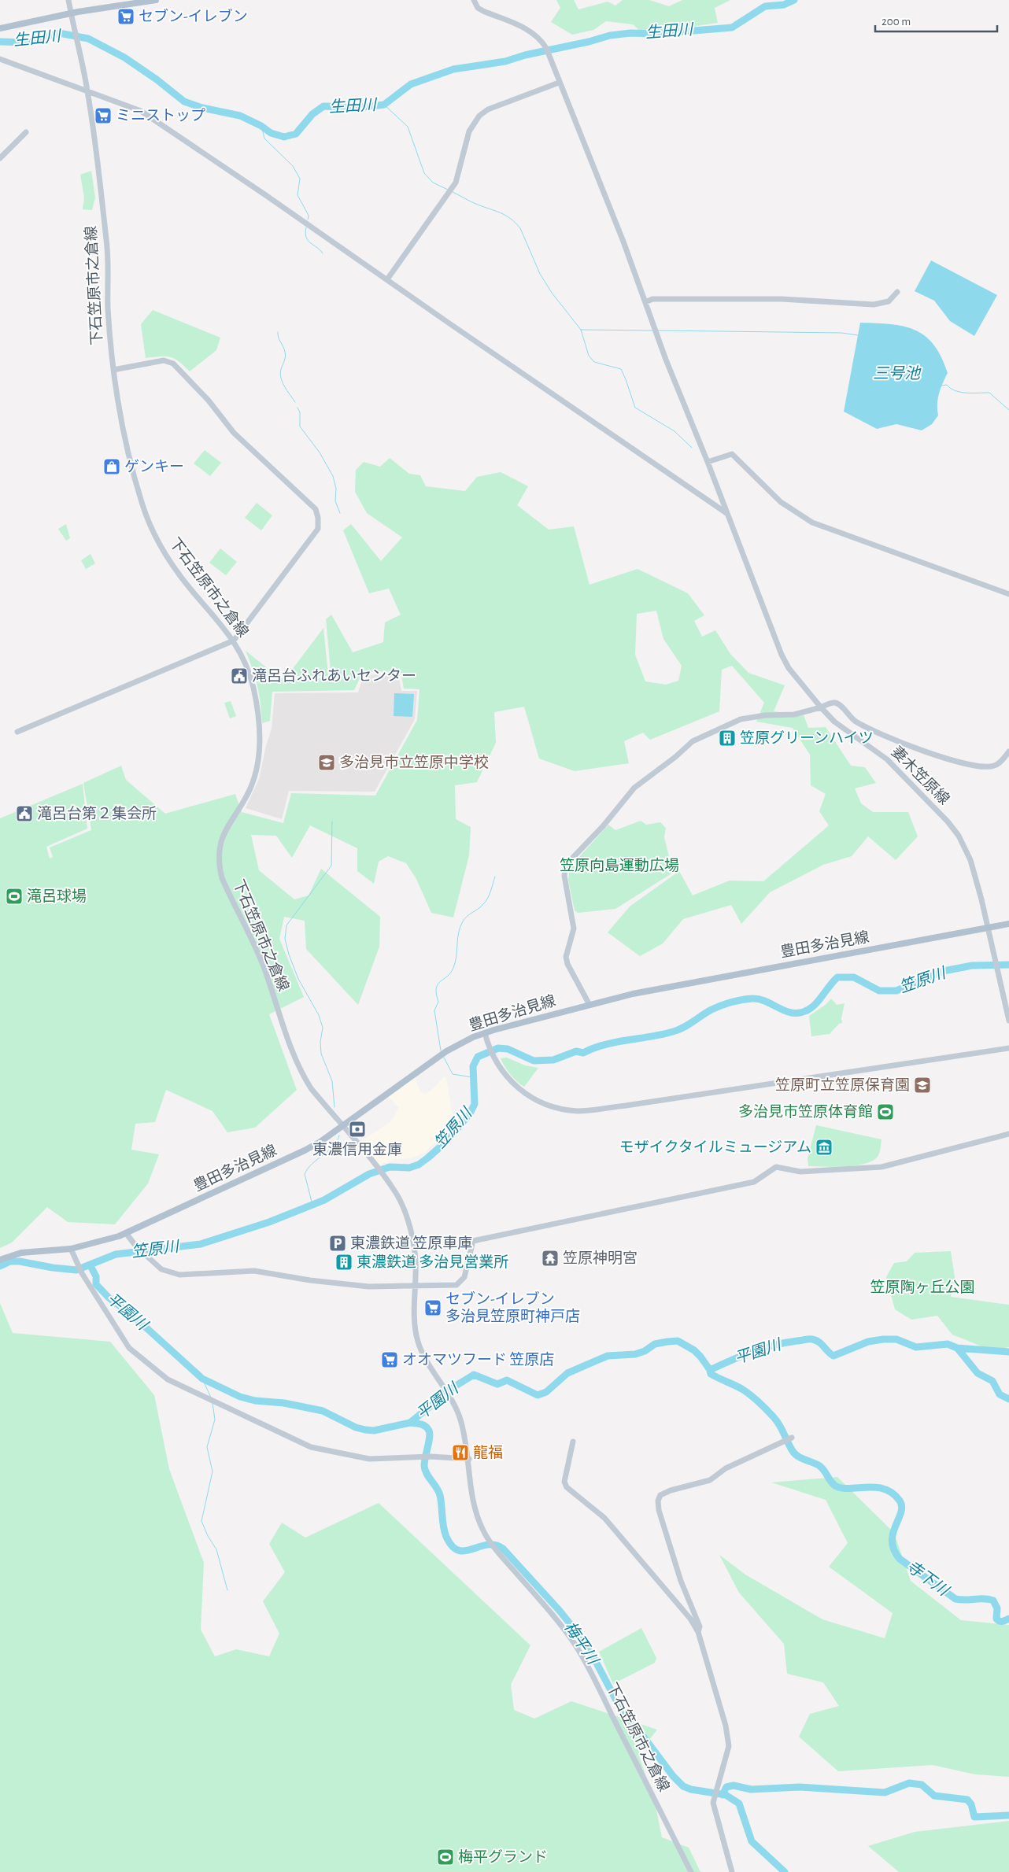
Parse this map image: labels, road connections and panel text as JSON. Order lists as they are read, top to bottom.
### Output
{
  "streets": {
    "main road": ["豊田多治見線"],
    "street": ["下石笠原市之倉線", "妻木笠原線"]
  },
  "crossings": [
    ["下石笠原市之倉線", "豊田多治見線"],
    ["妻木笠原線", "豊田多治見線"]
  ],
  "water": [
    "生田川",
    "三号池",
    "笠原川",
    "平園川",
    "寺下川",
    "梅平川"
  ],
  "parks": ["笠原向島運動広場", "笠原陶ヶ丘公園"],
  "places": {
    "supermarket": [
      "セブン-イレブン",
      "ミニストップ",
      "セブン-イレブン 多治見笠原町神戸店",
      "オオマツフード 笠原店"
    ],
    "shop": ["ゲンキー"],
    "public building": ["滝呂台ふれあいセンター", "滝呂台第２集会所"],
    "building": ["笠原グリーンハイツ", "東濃鉄道 多治見営業所"],
    "school or university": ["多治見市立笠原中学校", "笠原町立笠原保育園"],
    "sports": ["滝呂球場", "多治見市笠原体育館", "梅平グランド"],
    "bank": ["東濃信用金庫"],
    "museum": ["モザイクタイルミュージアム"],
    "parking": ["東濃鉄道 笠原車庫"],
    "temple": ["笠原神明宮"],
    "restaurant": ["龍福"]
  },
  "scale_bar": "200 m"
}
